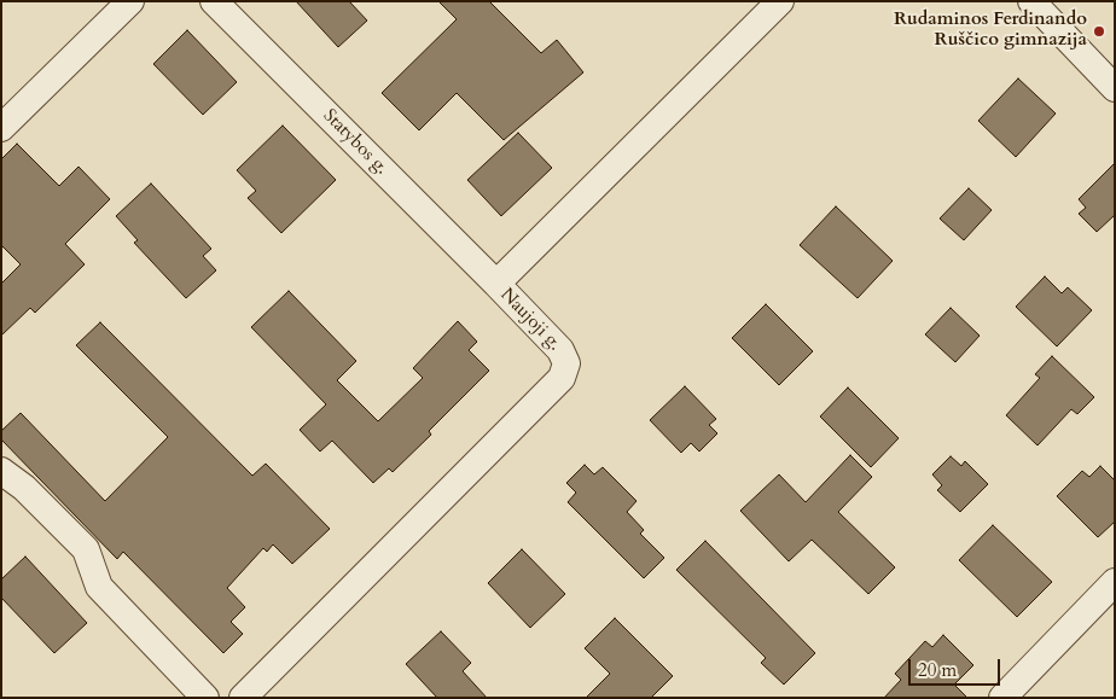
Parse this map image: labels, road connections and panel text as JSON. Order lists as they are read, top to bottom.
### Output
{
  "streets": {
    "street": ["Statybos g.", "Naujoji g."]
  },
  "crossings": [
    ["Statybos g.", "Naujoji g."]
  ],
  "places": ["Rudaminos Ferdinando Ruščico gimnazija"],
  "scale_bar": "20 m"
}
